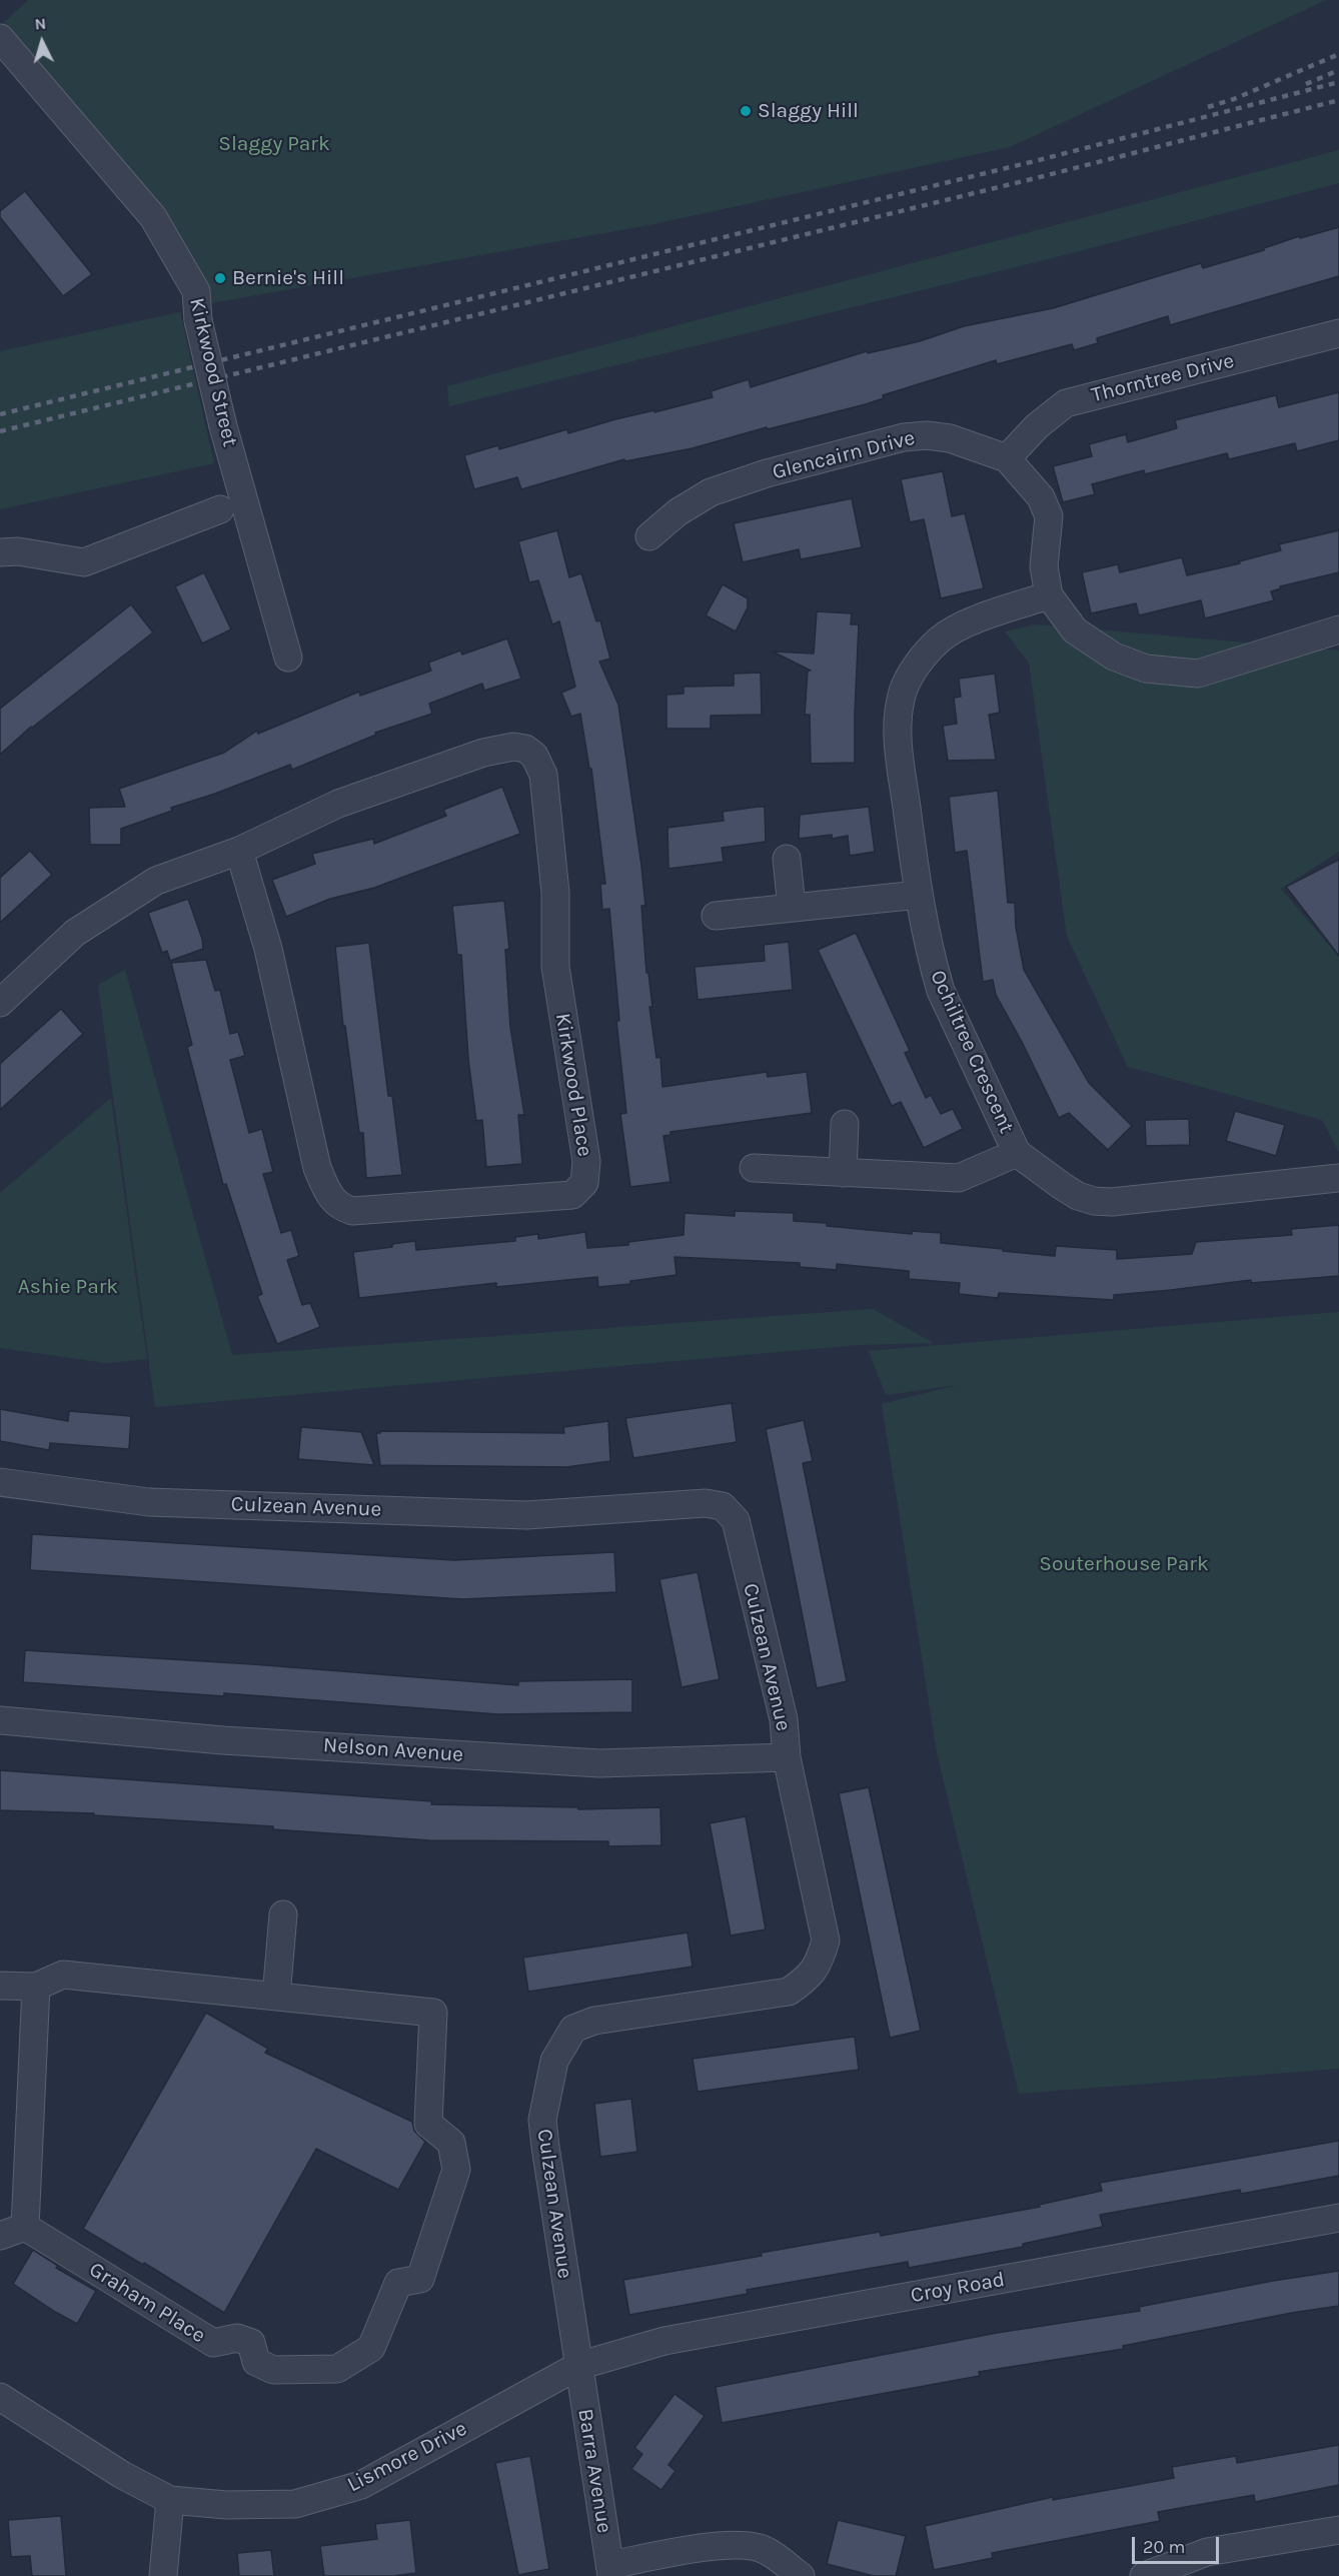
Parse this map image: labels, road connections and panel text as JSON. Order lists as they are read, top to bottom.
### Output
{
  "streets": {
    "street": [
      "Kirkwood Street",
      "Thorntree Drive",
      "Glencairn Drive",
      "Ochiltree Crescent",
      "Kirkwood Place",
      "Culzean Avenue",
      "Nelson Avenue",
      "Croy Road",
      "Graham Place",
      "Lismore Drive",
      "Barra Avenue"
    ]
  },
  "crossings": [
    ["Thorntree Drive", "Glencairn Drive"],
    ["Glencairn Drive", "Ochiltree Crescent"],
    ["Culzean Avenue", "Nelson Avenue"],
    ["Culzean Avenue", "Croy Road"],
    ["Culzean Avenue", "Lismore Drive"],
    ["Culzean Avenue", "Barra Avenue"],
    ["Croy Road", "Lismore Drive"],
    ["Croy Road", "Barra Avenue"],
    ["Lismore Drive", "Barra Avenue"]
  ],
  "parks": ["Slaggy Park", "Ashie Park", "Souterhouse Park"],
  "places": ["Slaggy Hill", "Bernie's Hill"],
  "scale_bar": "20 m",
  "north": "top"
}
